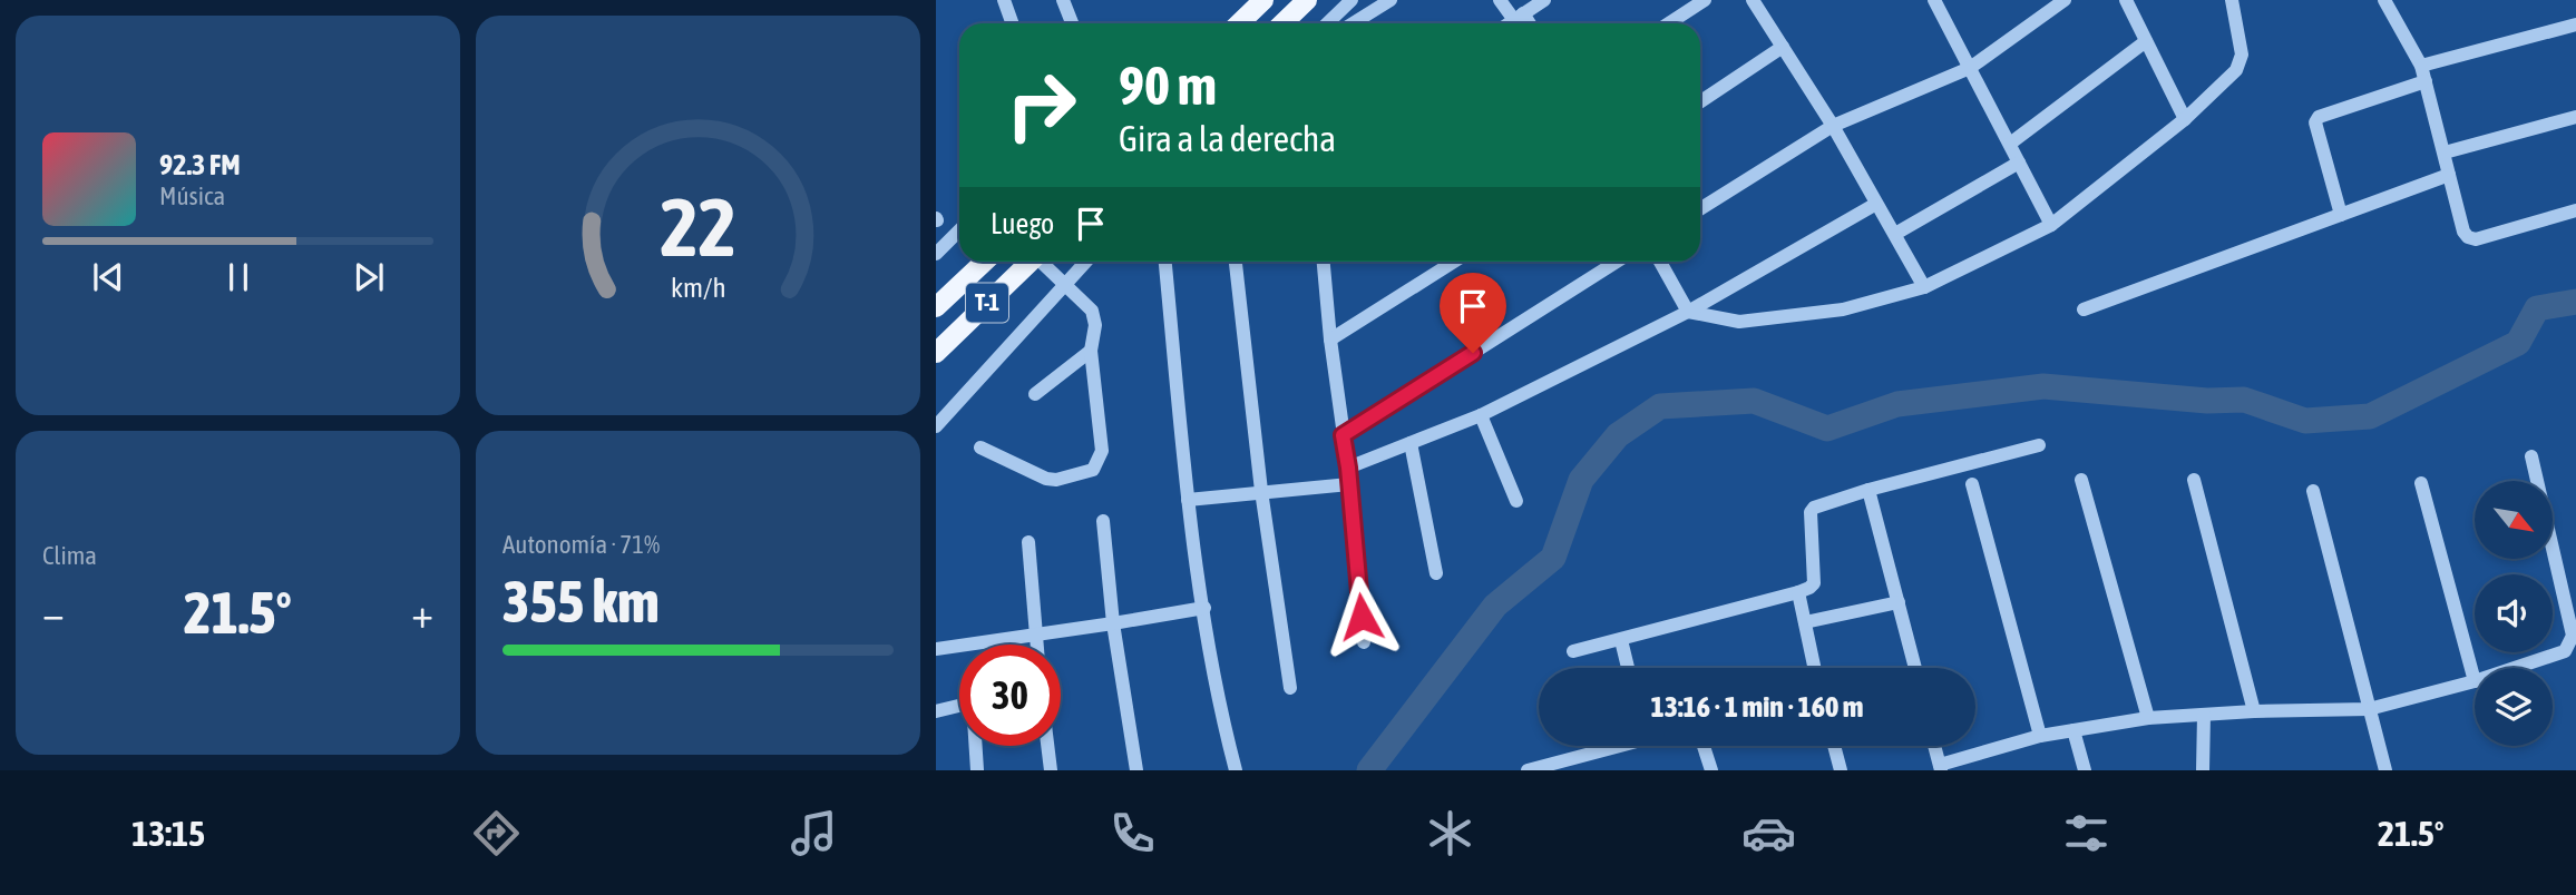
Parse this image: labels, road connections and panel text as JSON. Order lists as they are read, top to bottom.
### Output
{
  "streets": {
    "main road": ["T-1"]
  },
  "north": "bottom right",
  "page": {
    "turn": ["90 m", "Gira a la derecha"],
    "song": ["92.3 FM", "Música"],
    "then": "Luego",
    "tile": [
      "Clima",
      ["Autonomía · 71%", "355 km"]
    ],
    "heat": ["−", "21.5°", "+"],
    "limit": "30",
    "trip": "13:16 · 1 min · 160 m",
    "tabs": ["13:15", "21.5°"],
    "gauge": ["22", "km/h"]
  }
}
